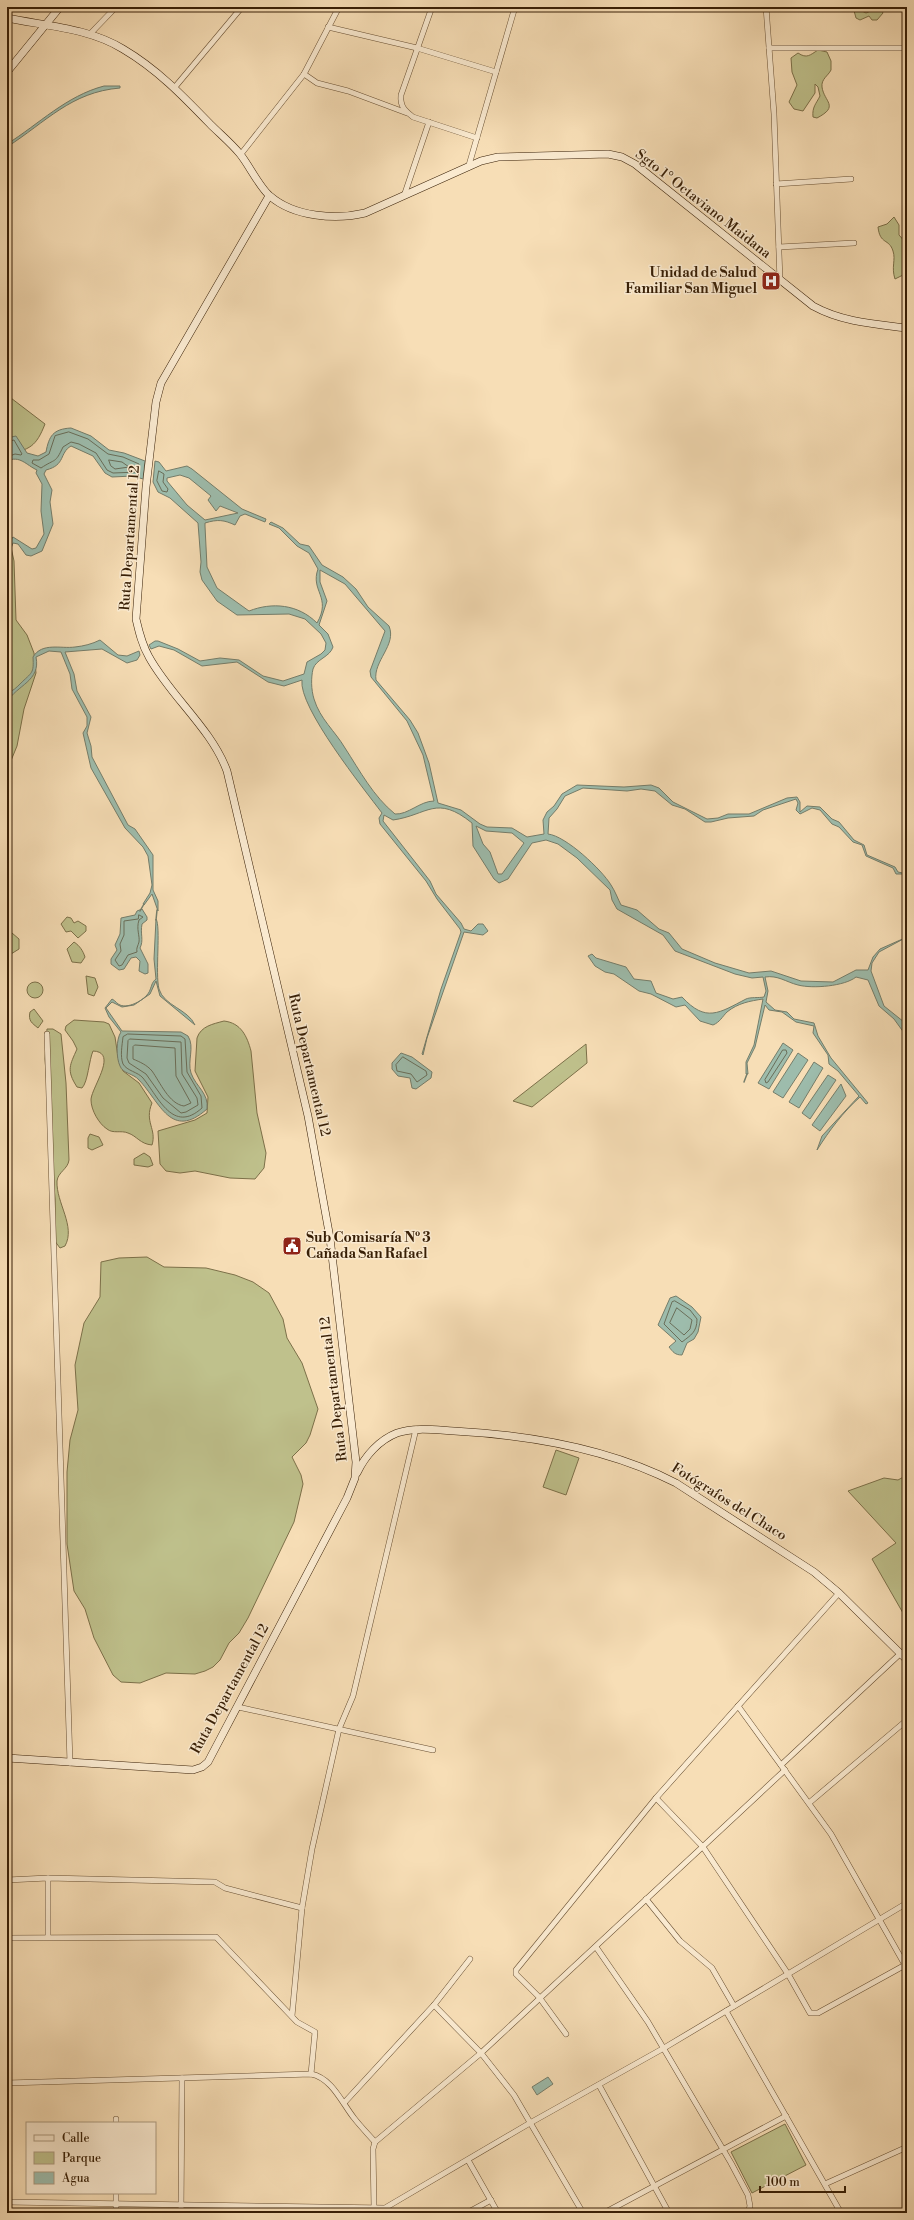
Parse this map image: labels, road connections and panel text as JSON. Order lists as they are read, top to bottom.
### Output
{
  "streets": {
    "main road": ["Sgto 1° Octaviano Maidana", "Ruta Departamental 12", "Fotógrafos del Chaco"]
  },
  "crossings": [
    ["Sgto 1° Octaviano Maidana", "Ruta Departamental 12"],
    ["Ruta Departamental 12", "Fotógrafos del Chaco"]
  ],
  "places": {
    "hospital": ["Unidad de Salud Familiar San Miguel"],
    "public building": ["Sub Comisaría Nº 3 Cañada San Rafael"]
  },
  "legend": ["Calle", "Parque", "Agua"],
  "scale_bar": "100 m"
}
